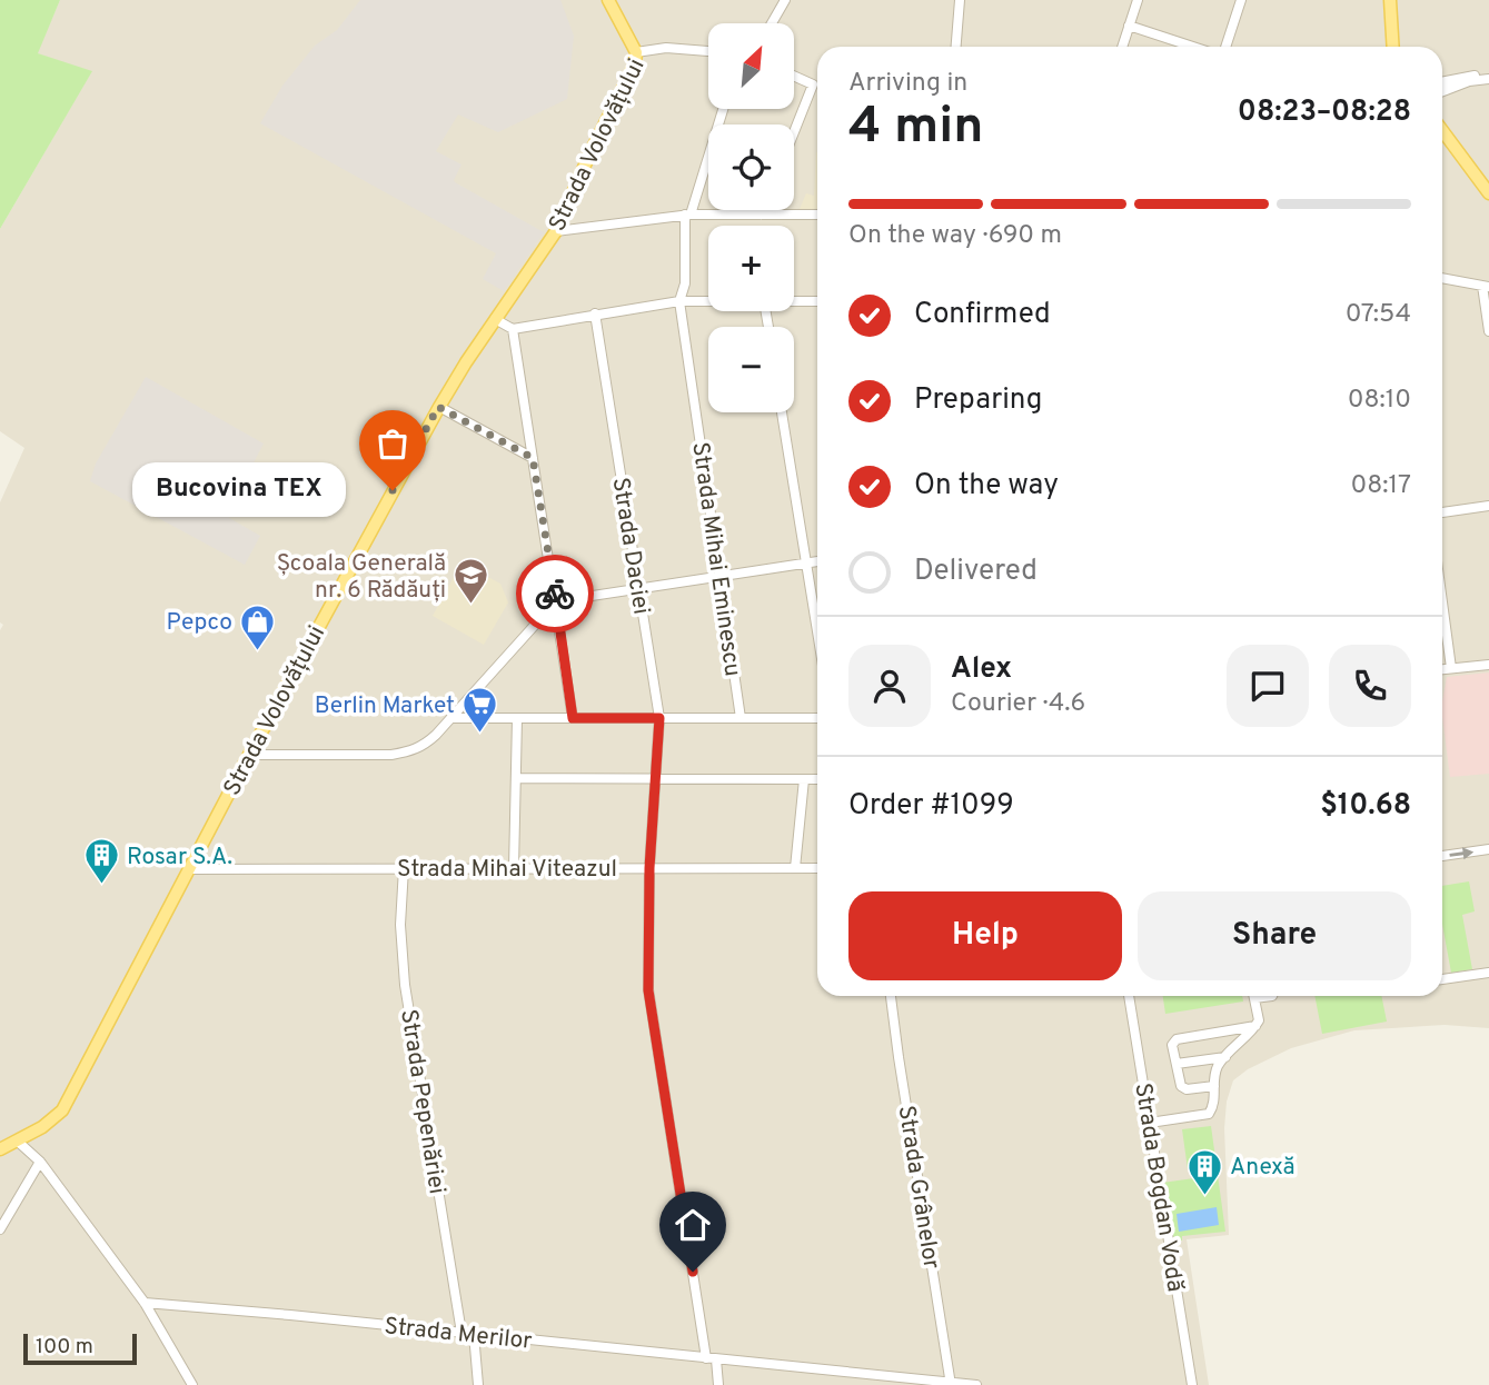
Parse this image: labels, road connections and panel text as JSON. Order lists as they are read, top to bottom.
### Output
{
  "streets": {
    "main road": ["Strada Volovățului"],
    "street": [
      "Strada Daciei",
      "Strada Mihai Eminescu",
      "Strada Mihai Viteazul",
      "Strada Pepenăriei",
      "Strada Grânelor",
      "Strada Bogdan Vodă",
      "Strada Merilor"
    ]
  },
  "crossings": [
    ["Strada Volovățului", "Strada Mihai Viteazul"],
    ["Strada Daciei", "Strada Mihai Viteazul"],
    ["Strada Daciei", "Strada Merilor"],
    ["Strada Mihai Viteazul", "Strada Pepenăriei"],
    ["Strada Pepenăriei", "Strada Merilor"],
    ["Strada Grânelor", "Strada Merilor"]
  ],
  "places": {
    "other": ["Bucovina TEX"],
    "school or university": ["Școala Generală nr. 6 Rădăuți"],
    "shop": ["Pepco"],
    "supermarket": ["Berlin Market"],
    "building": ["Rosar S.A.", "Anexă"]
  },
  "scale_bar": "100 m",
  "north": "top right",
  "page": {
    "map_buttons": ["+", "−"],
    "heading": ["4 min", "Arriving in", "08:23–08:28"],
    "panel": [
      "Alex",
      "Courier · 4.6",
      "Order #1099",
      "$10.68"
    ],
    "bar": "On the way · 690 m",
    "list": [
      ["Confirmed", "07:54"],
      ["Preparing", "08:10"],
      ["On the way", "08:17"],
      "Delivered"
    ],
    "bubble": "Bucovina TEX",
    "buttons": ["Help", "Share"],
    "scale": "100 m"
  }
}
